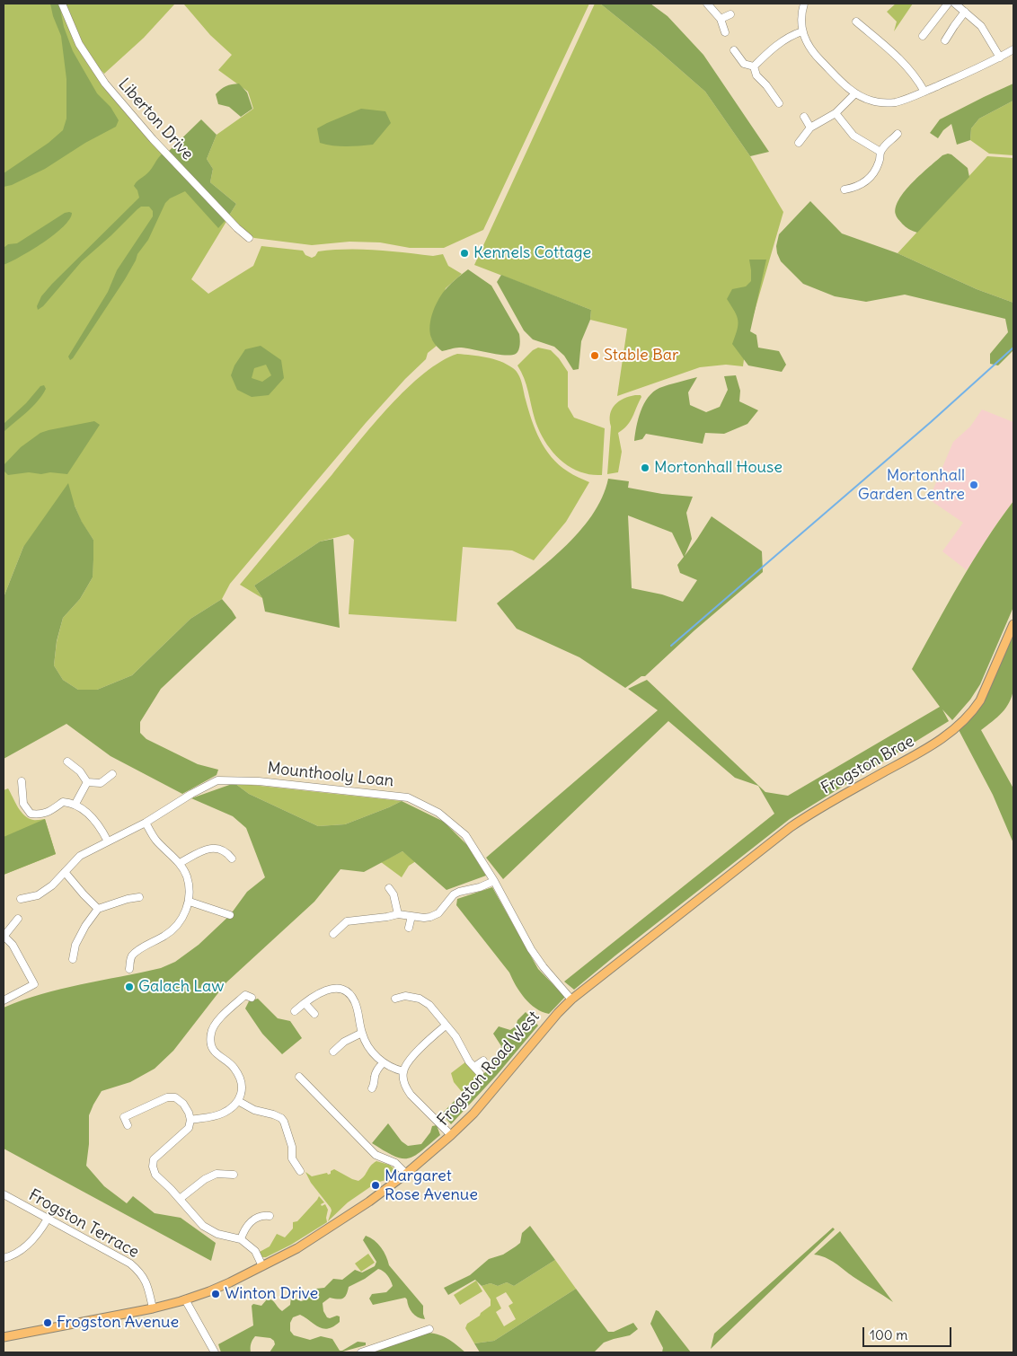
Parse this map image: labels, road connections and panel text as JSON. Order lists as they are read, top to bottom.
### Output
{
  "streets": {
    "main road": ["Frogston Brae", "Frogston Road West"],
    "street": ["Liberton Drive", "Mounthooly Loan", "Frogston Terrace"]
  },
  "crossings": [
    ["Frogston Brae", "Frogston Road West"],
    ["Mounthooly Loan", "Frogston Road West"],
    ["Frogston Road West", "Frogston Terrace"]
  ],
  "places": [
    "Kennels Cottage",
    "Stable Bar",
    "Mortonhall House",
    "Mortonhall Garden Centre",
    "Galach Law",
    "Margaret Rose Avenue",
    "Winton Drive",
    "Frogston Avenue"
  ],
  "scale_bar": "100 m"
}
